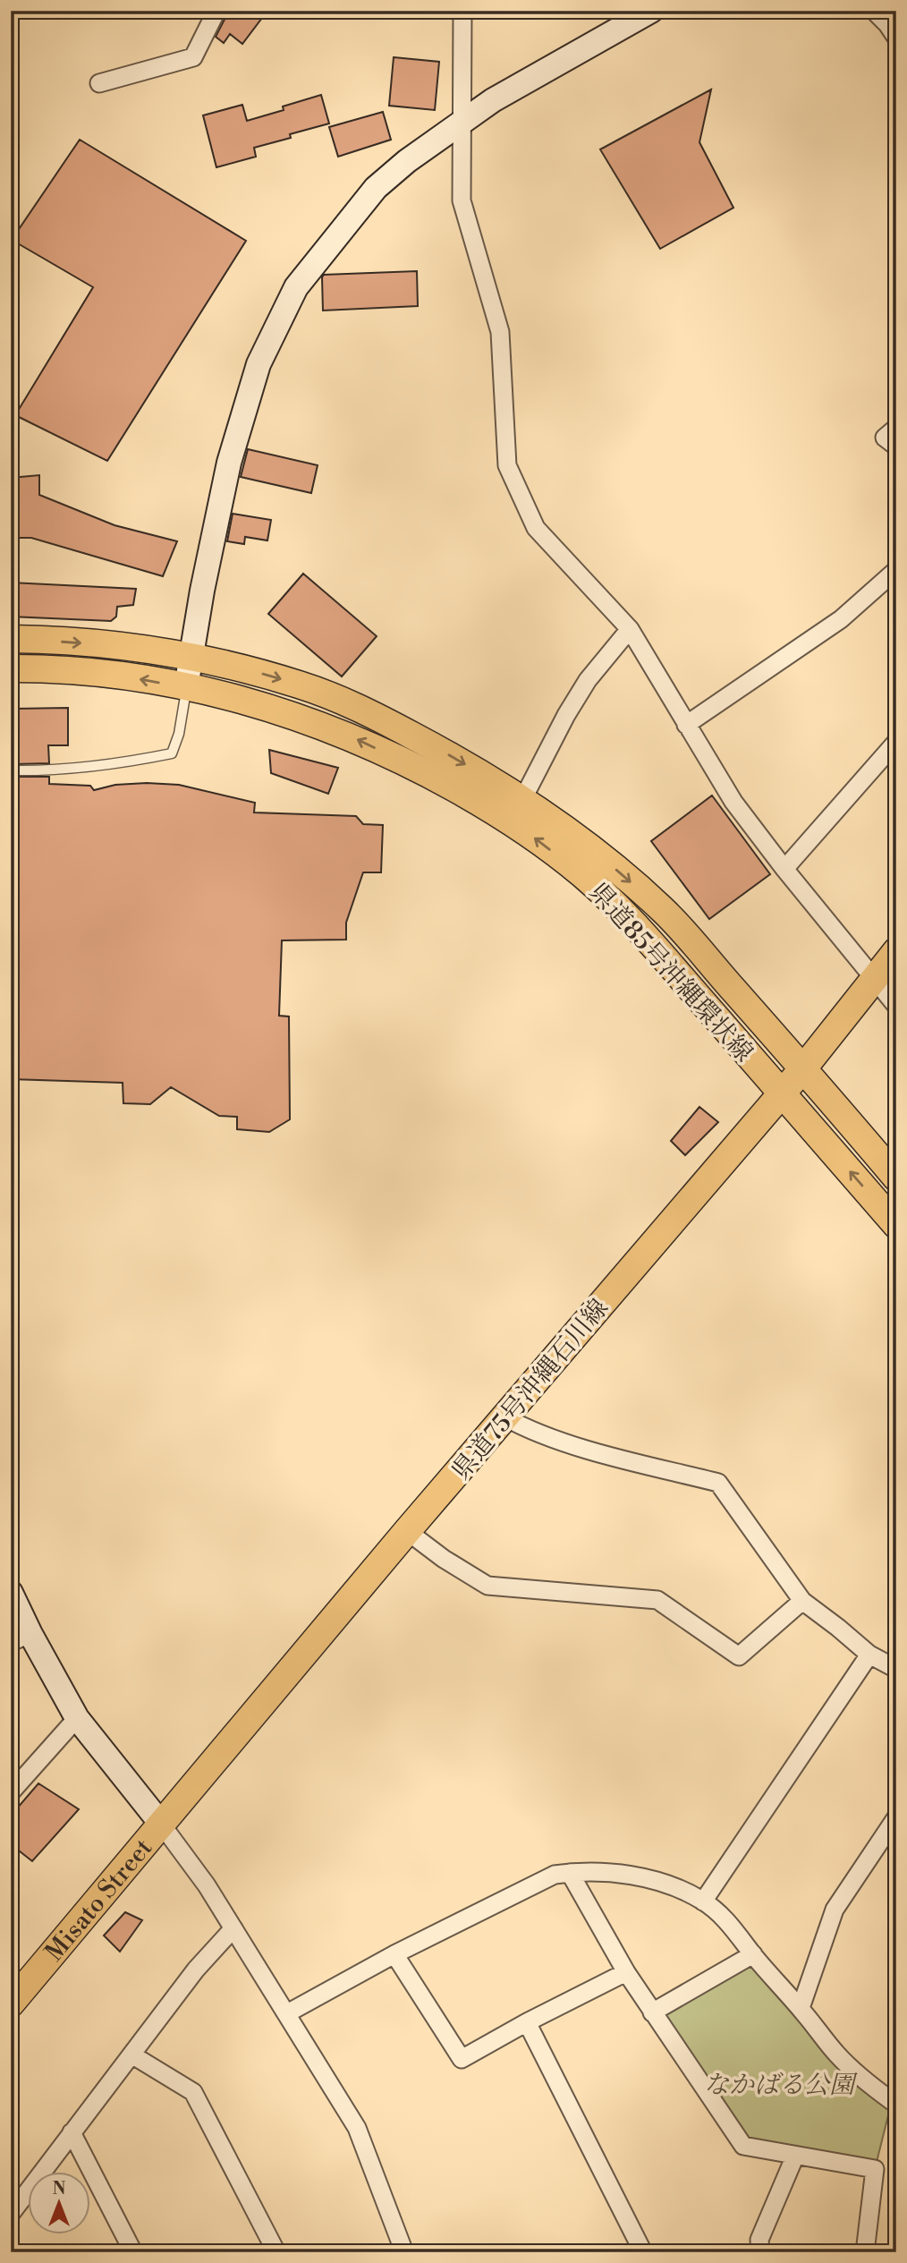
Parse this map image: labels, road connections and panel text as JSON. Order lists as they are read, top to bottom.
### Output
{
  "streets": {
    "main road": ["県道85号沖縄環状線", "県道75号沖縄石川線", "Misato Street"]
  },
  "crossings": [
    ["県道85号沖縄環状線", "県道75号沖縄石川線"],
    ["県道75号沖縄石川線", "Misato Street"]
  ],
  "parks": ["なかばる公園"],
  "north": "top"
}
